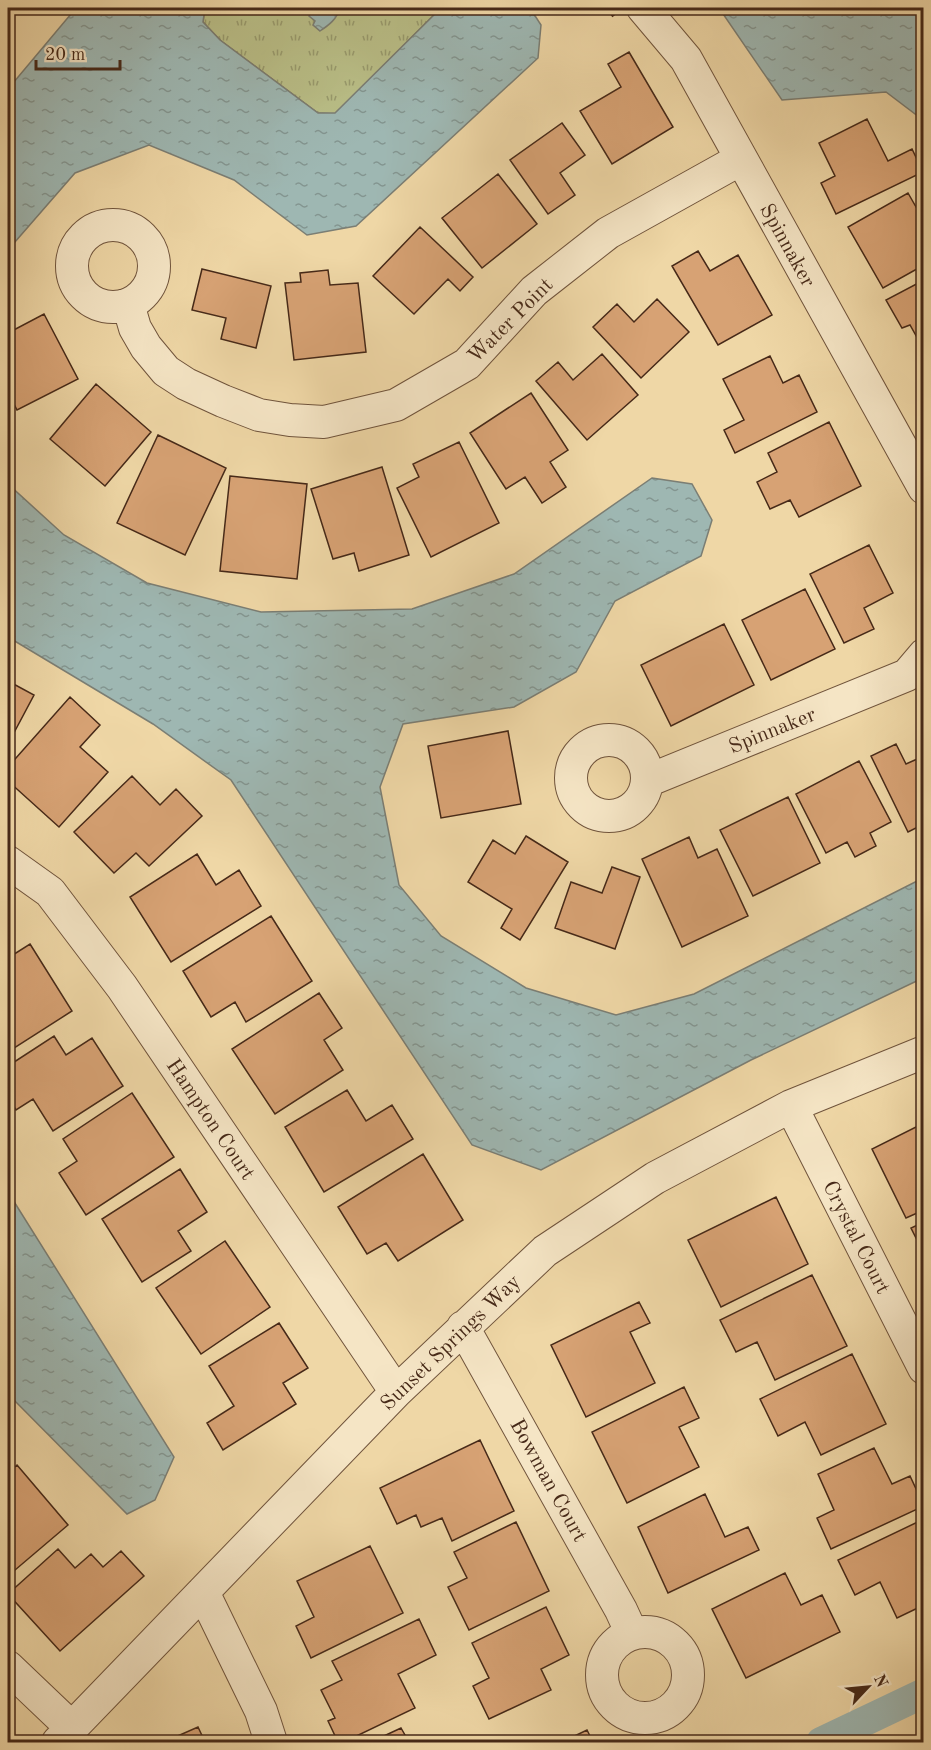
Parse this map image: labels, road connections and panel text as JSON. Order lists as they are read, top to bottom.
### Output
{
  "streets": {
    "street": [
      "Spinnaker",
      "Water Point",
      "Hampton Court",
      "Crystal Court",
      "Sunset Springs Way",
      "Bowman Court"
    ]
  },
  "crossings": [
    ["Spinnaker", "Water Point"],
    ["Hampton Court", "Sunset Springs Way"],
    ["Crystal Court", "Sunset Springs Way"],
    ["Sunset Springs Way", "Bowman Court"]
  ],
  "scale_bar": "20 m",
  "north": "top right"
}
